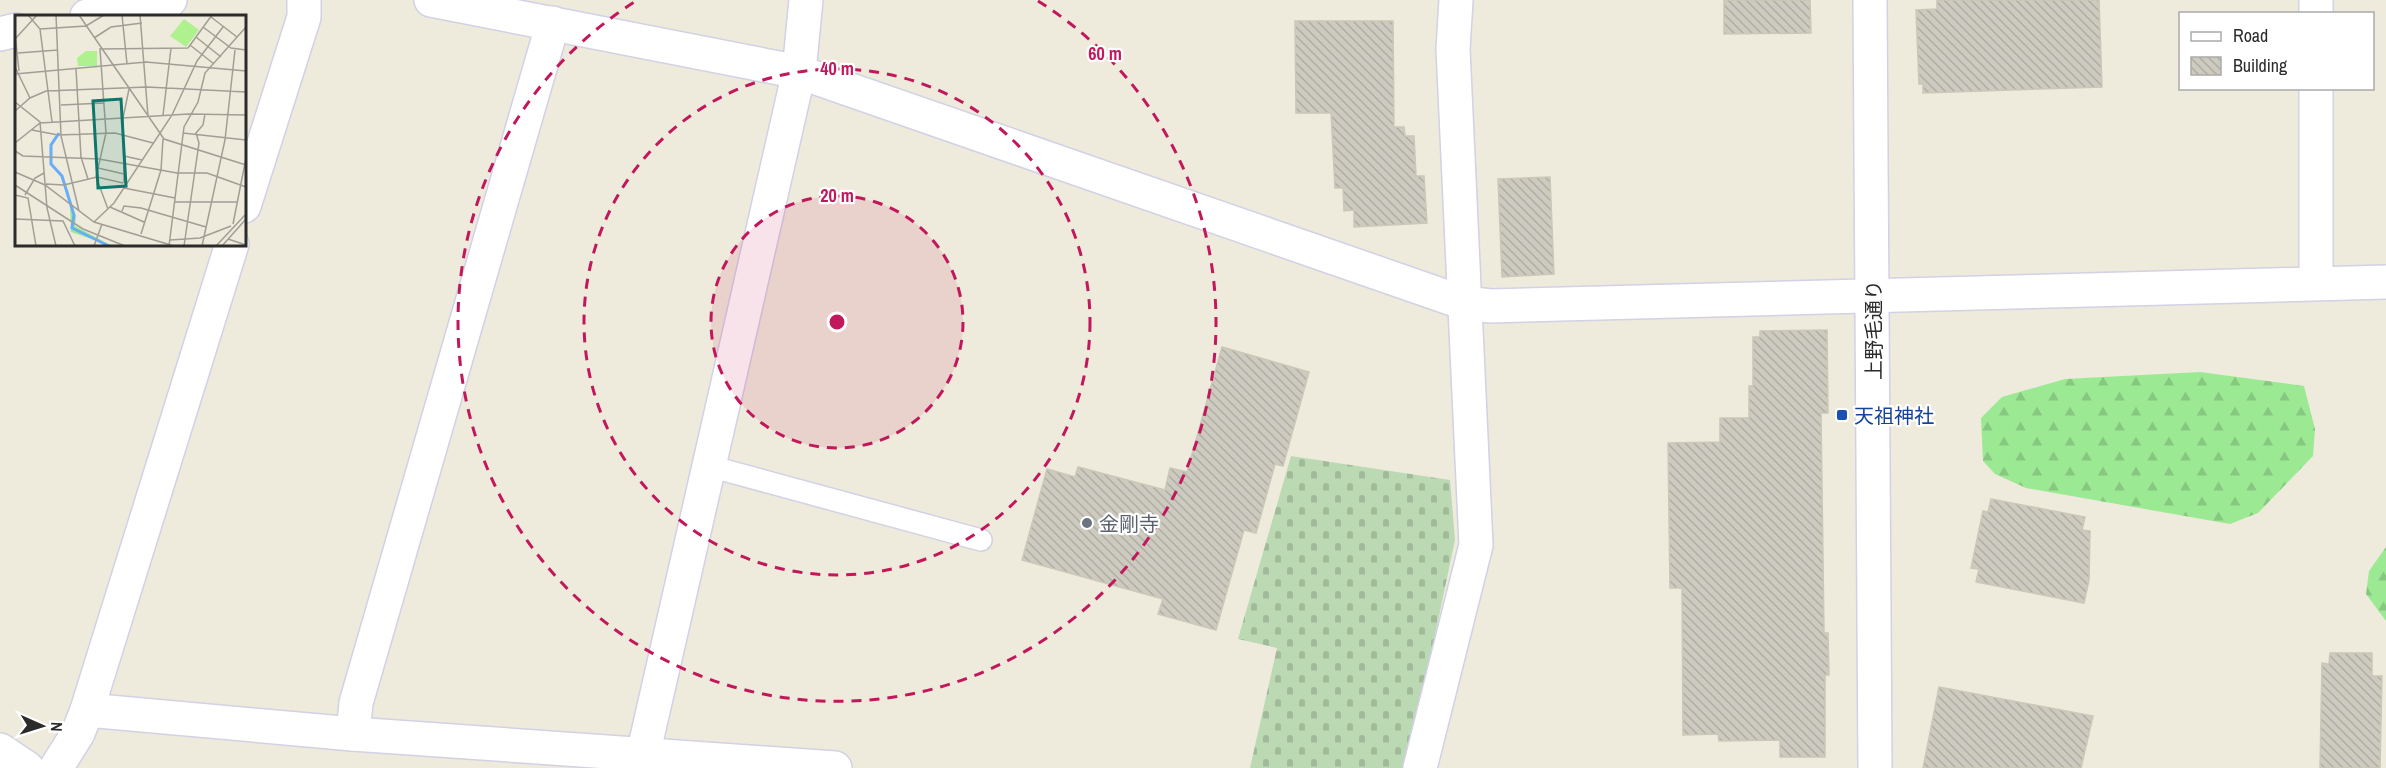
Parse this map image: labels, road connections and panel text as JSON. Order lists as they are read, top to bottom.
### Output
{
  "streets": {
    "street": ["上野毛通り"]
  },
  "places": {
    "transit": ["天祖神社"],
    "other": ["金剛寺"]
  },
  "legend": ["Road", "Building"],
  "north": "right",
  "rings": ["60 m", "40 m", "20 m"]
}
